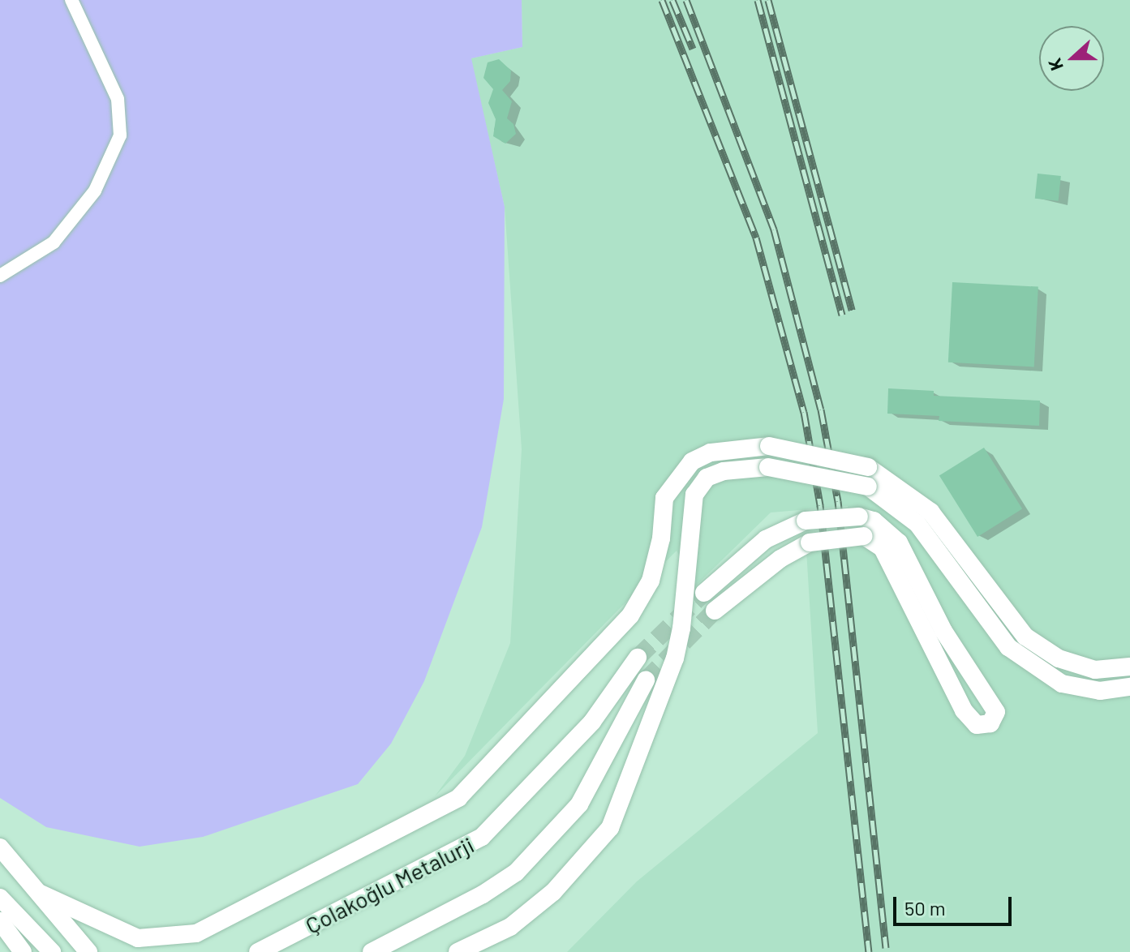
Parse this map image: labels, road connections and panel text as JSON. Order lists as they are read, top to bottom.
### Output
{
  "streets": {
    "main road": ["Çolakoğlu Metalurji"]
  },
  "scale_bar": "50 m",
  "north": "left"
}
